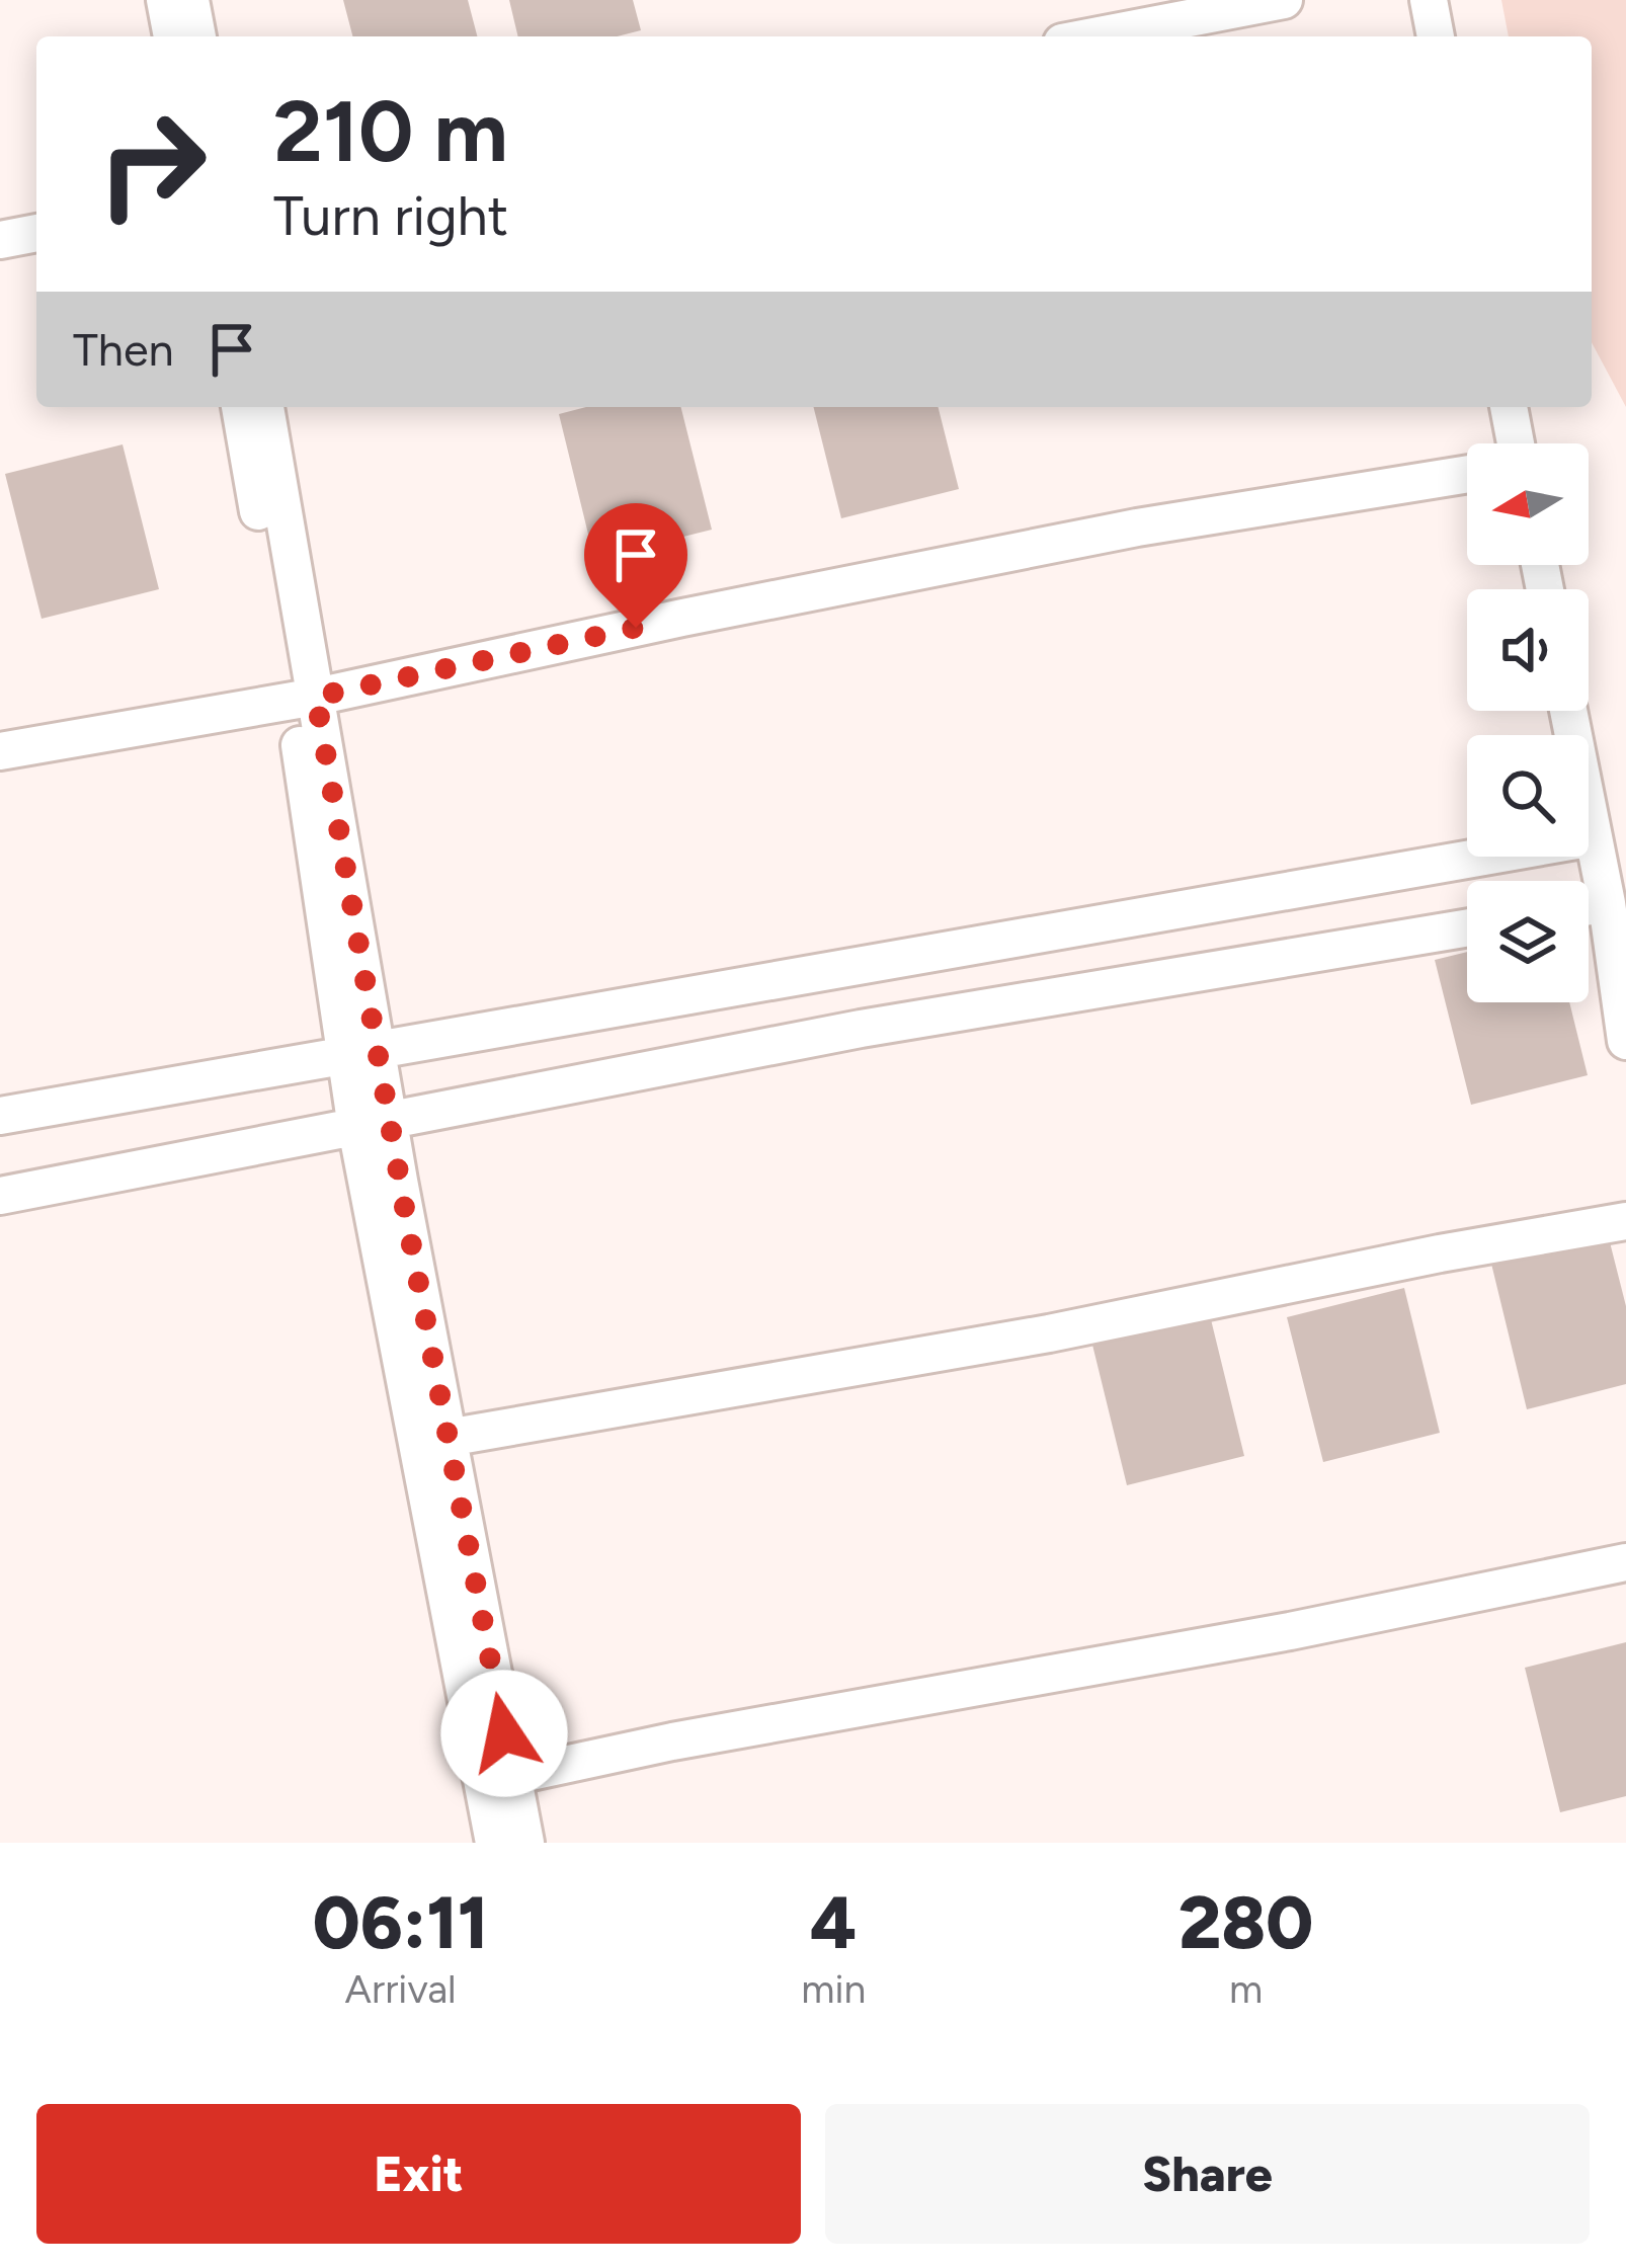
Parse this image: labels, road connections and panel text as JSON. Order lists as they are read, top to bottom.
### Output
{
  "north": "left",
  "page": {
    "turn": ["210 m", "Turn right"],
    "then": "Then",
    "eta": [
      "06:11",
      "Arrival",
      "4",
      "min",
      "280",
      "m"
    ],
    "buttons": ["Exit", "Share"]
  }
}
